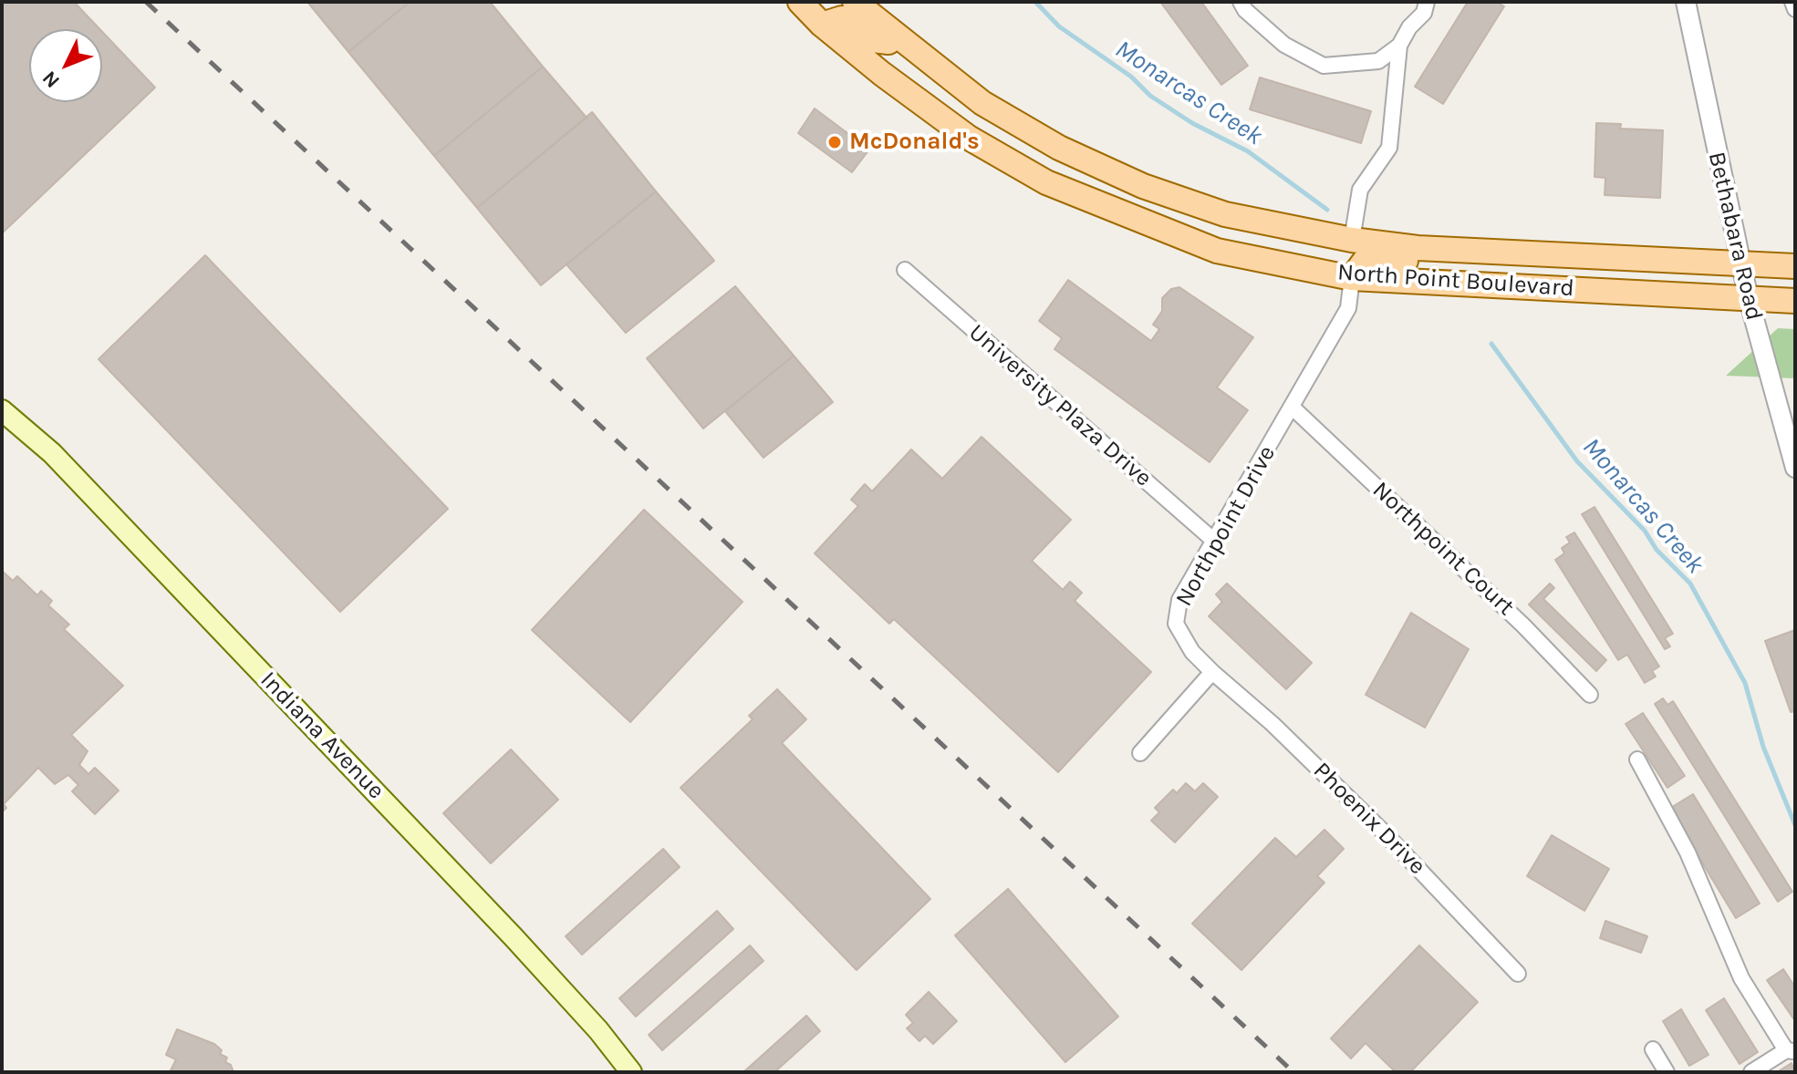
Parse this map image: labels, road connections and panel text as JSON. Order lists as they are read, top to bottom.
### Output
{
  "streets": {
    "main road": ["North Point Boulevard", "Indiana Avenue"],
    "street": [
      "Bethabara Road",
      "University Plaza Drive",
      "Northpoint Drive",
      "Northpoint Court",
      "Phoenix Drive"
    ]
  },
  "crossings": [
    ["Bethabara Road", "North Point Boulevard"],
    ["North Point Boulevard", "Northpoint Drive"],
    ["University Plaza Drive", "Northpoint Drive"],
    ["Northpoint Drive", "Northpoint Court"],
    ["Northpoint Drive", "Phoenix Drive"]
  ],
  "water": ["Monarcas Creek"],
  "places": ["McDonald's"],
  "north": "bottom left"
}
